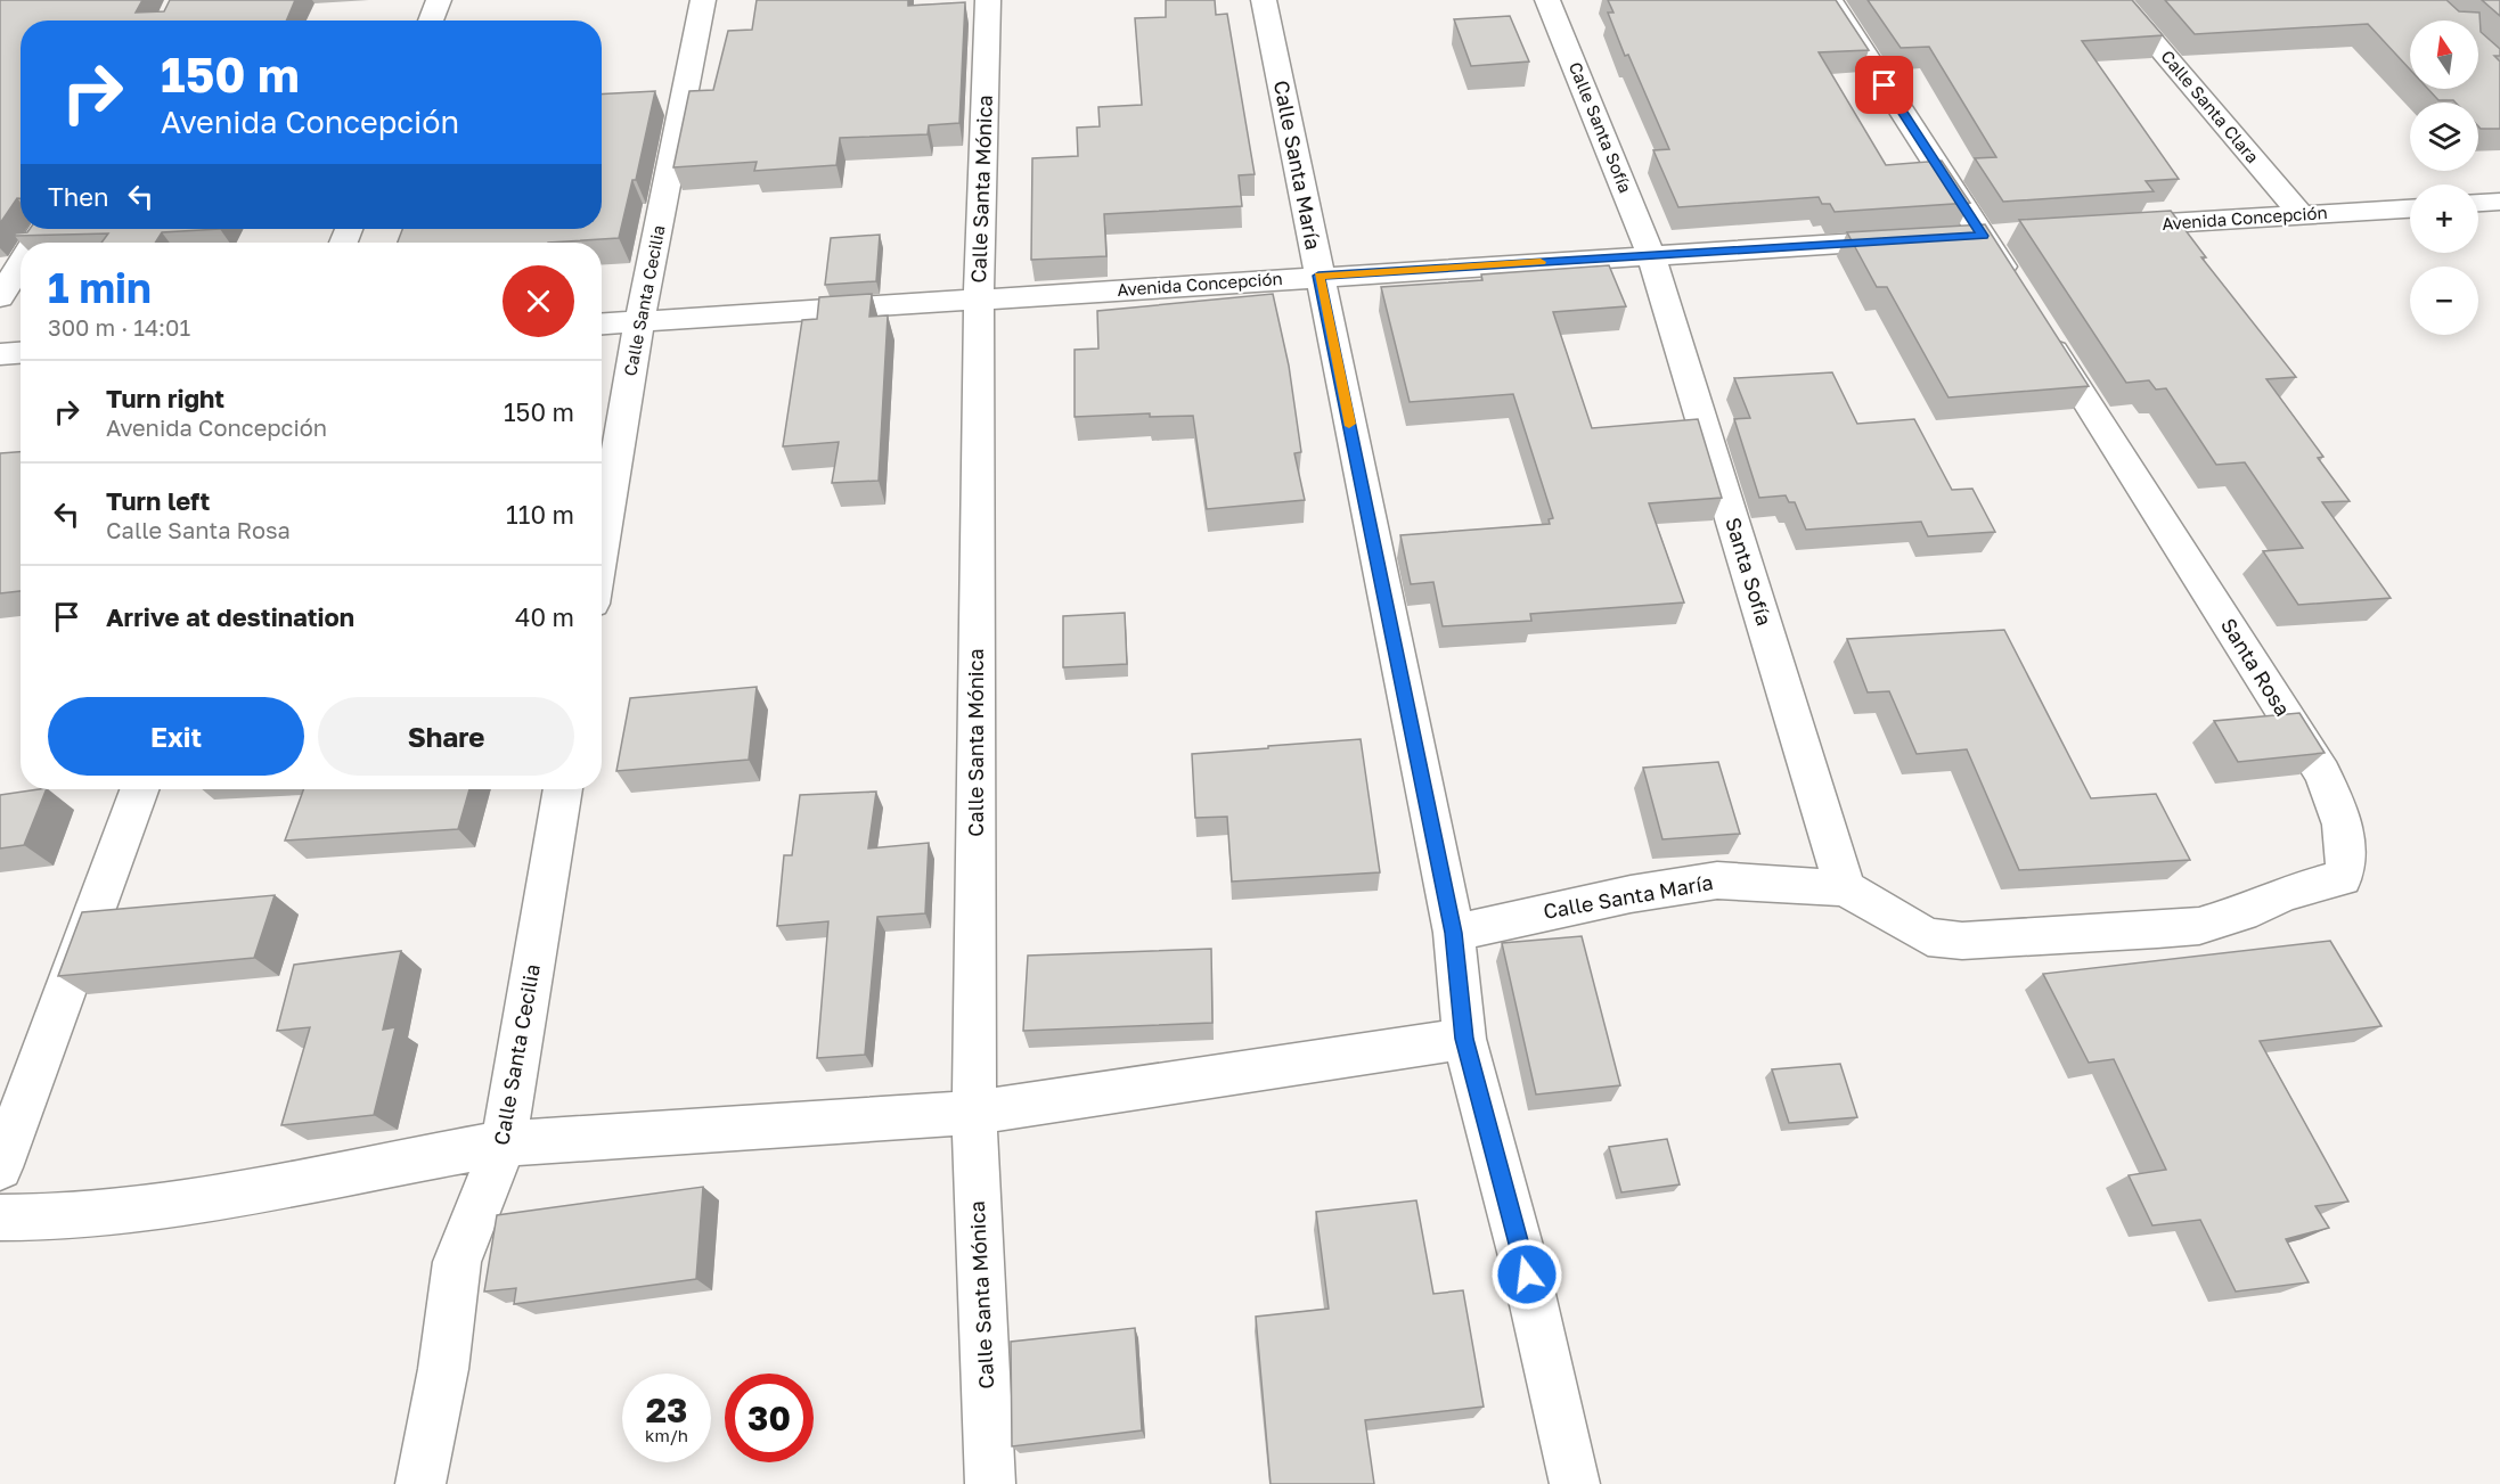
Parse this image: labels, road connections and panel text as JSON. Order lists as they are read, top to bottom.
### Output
{
  "streets": {
    "street": [
      "Calle Santa Clara",
      "Calle Santa Sofía",
      "Calle Santa María",
      "Calle Santa Mónica",
      "Avenida Concepción",
      "Calle Santa Cecilia",
      "Santa Sofía",
      "Santa Rosa"
    ]
  },
  "crossings": [
    ["Calle Santa Clara", "Avenida Concepción"],
    ["Calle Santa Sofía", "Avenida Concepción"],
    ["Calle Santa Sofía", "Santa Sofía"],
    ["Calle Santa María", "Avenida Concepción"],
    ["Calle Santa María", "Santa Sofía"],
    ["Calle Santa María", "Santa Rosa"],
    ["Calle Santa Mónica", "Avenida Concepción"],
    ["Avenida Concepción", "Calle Santa Cecilia"],
    ["Avenida Concepción", "Santa Sofía"],
    ["Santa Sofía", "Santa Rosa"]
  ],
  "north": "top",
  "page": {
    "map_buttons": ["+", "−"],
    "turn": ["150 m", "Avenida Concepción"],
    "then": "Then",
    "heading": ["1 min", "300 m · 14:01"],
    "list": [
      {
        "name": "Turn right",
        "note": "Avenida Concepción",
        "value": "150 m"
      },
      {
        "name": "Turn left",
        "note": "Calle Santa Rosa",
        "value": "110 m"
      },
      {
        "name": "Arrive at destination",
        "value": "40 m"
      }
    ],
    "buttons": ["Exit", "Share"],
    "speed": "23 km/h",
    "limit": "30"
  }
}
